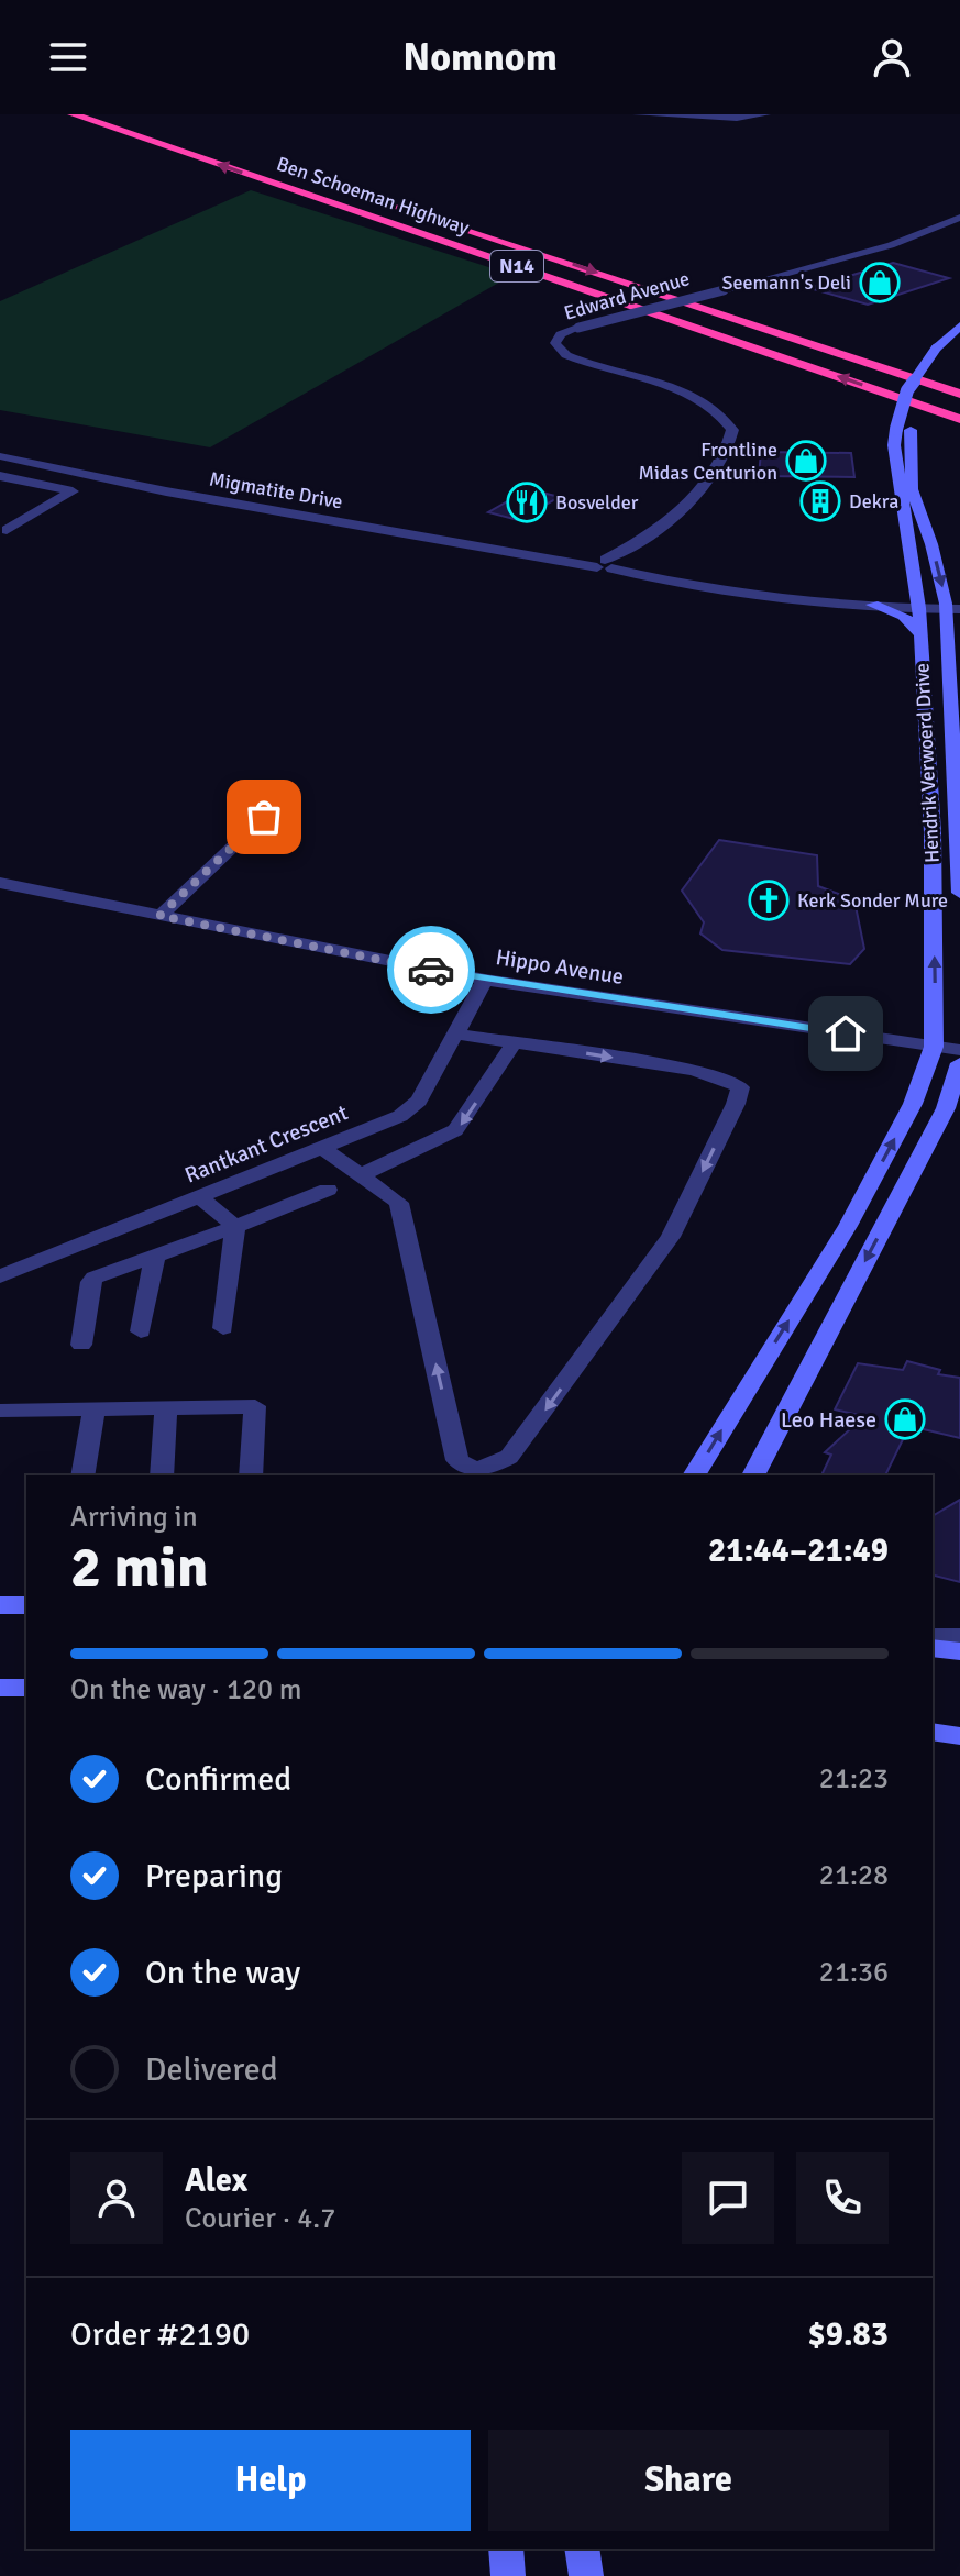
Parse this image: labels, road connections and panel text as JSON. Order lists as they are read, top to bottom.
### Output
{
  "streets": {
    "highway": ["Ben Schoeman Highway", "N14"],
    "main road": ["Hendrik Verwoerd Drive"],
    "street": [
      "Edward Avenue",
      "Migmatite Drive",
      "Hippo Avenue",
      "Rantkant Crescent"
    ]
  },
  "crossings": [
    ["Edward Avenue", "Migmatite Drive"],
    ["Migmatite Drive", "Hendrik Verwoerd Drive"],
    ["Hendrik Verwoerd Drive", "Hippo Avenue"],
    ["Hippo Avenue", "Rantkant Crescent"]
  ],
  "places": {
    "shop": ["Seemann's Deli", "Frontline Midas Centurion", "Leo Haese"],
    "building": ["Dekra"],
    "restaurant": ["Bosvelder"],
    "church": ["Kerk Sonder Mure"]
  },
  "page": {
    "header": "Nomnom",
    "heading": ["2 min", "Arriving in", "21:44–21:49"],
    "panel": [
      "Alex",
      "Courier · 4.7",
      "Order #2190",
      "$9.83"
    ],
    "bar": "On the way · 120 m",
    "list": [
      ["Confirmed", "21:23"],
      ["Preparing", "21:28"],
      ["On the way", "21:36"],
      "Delivered"
    ],
    "buttons": ["Help", "Share"]
  }
}
